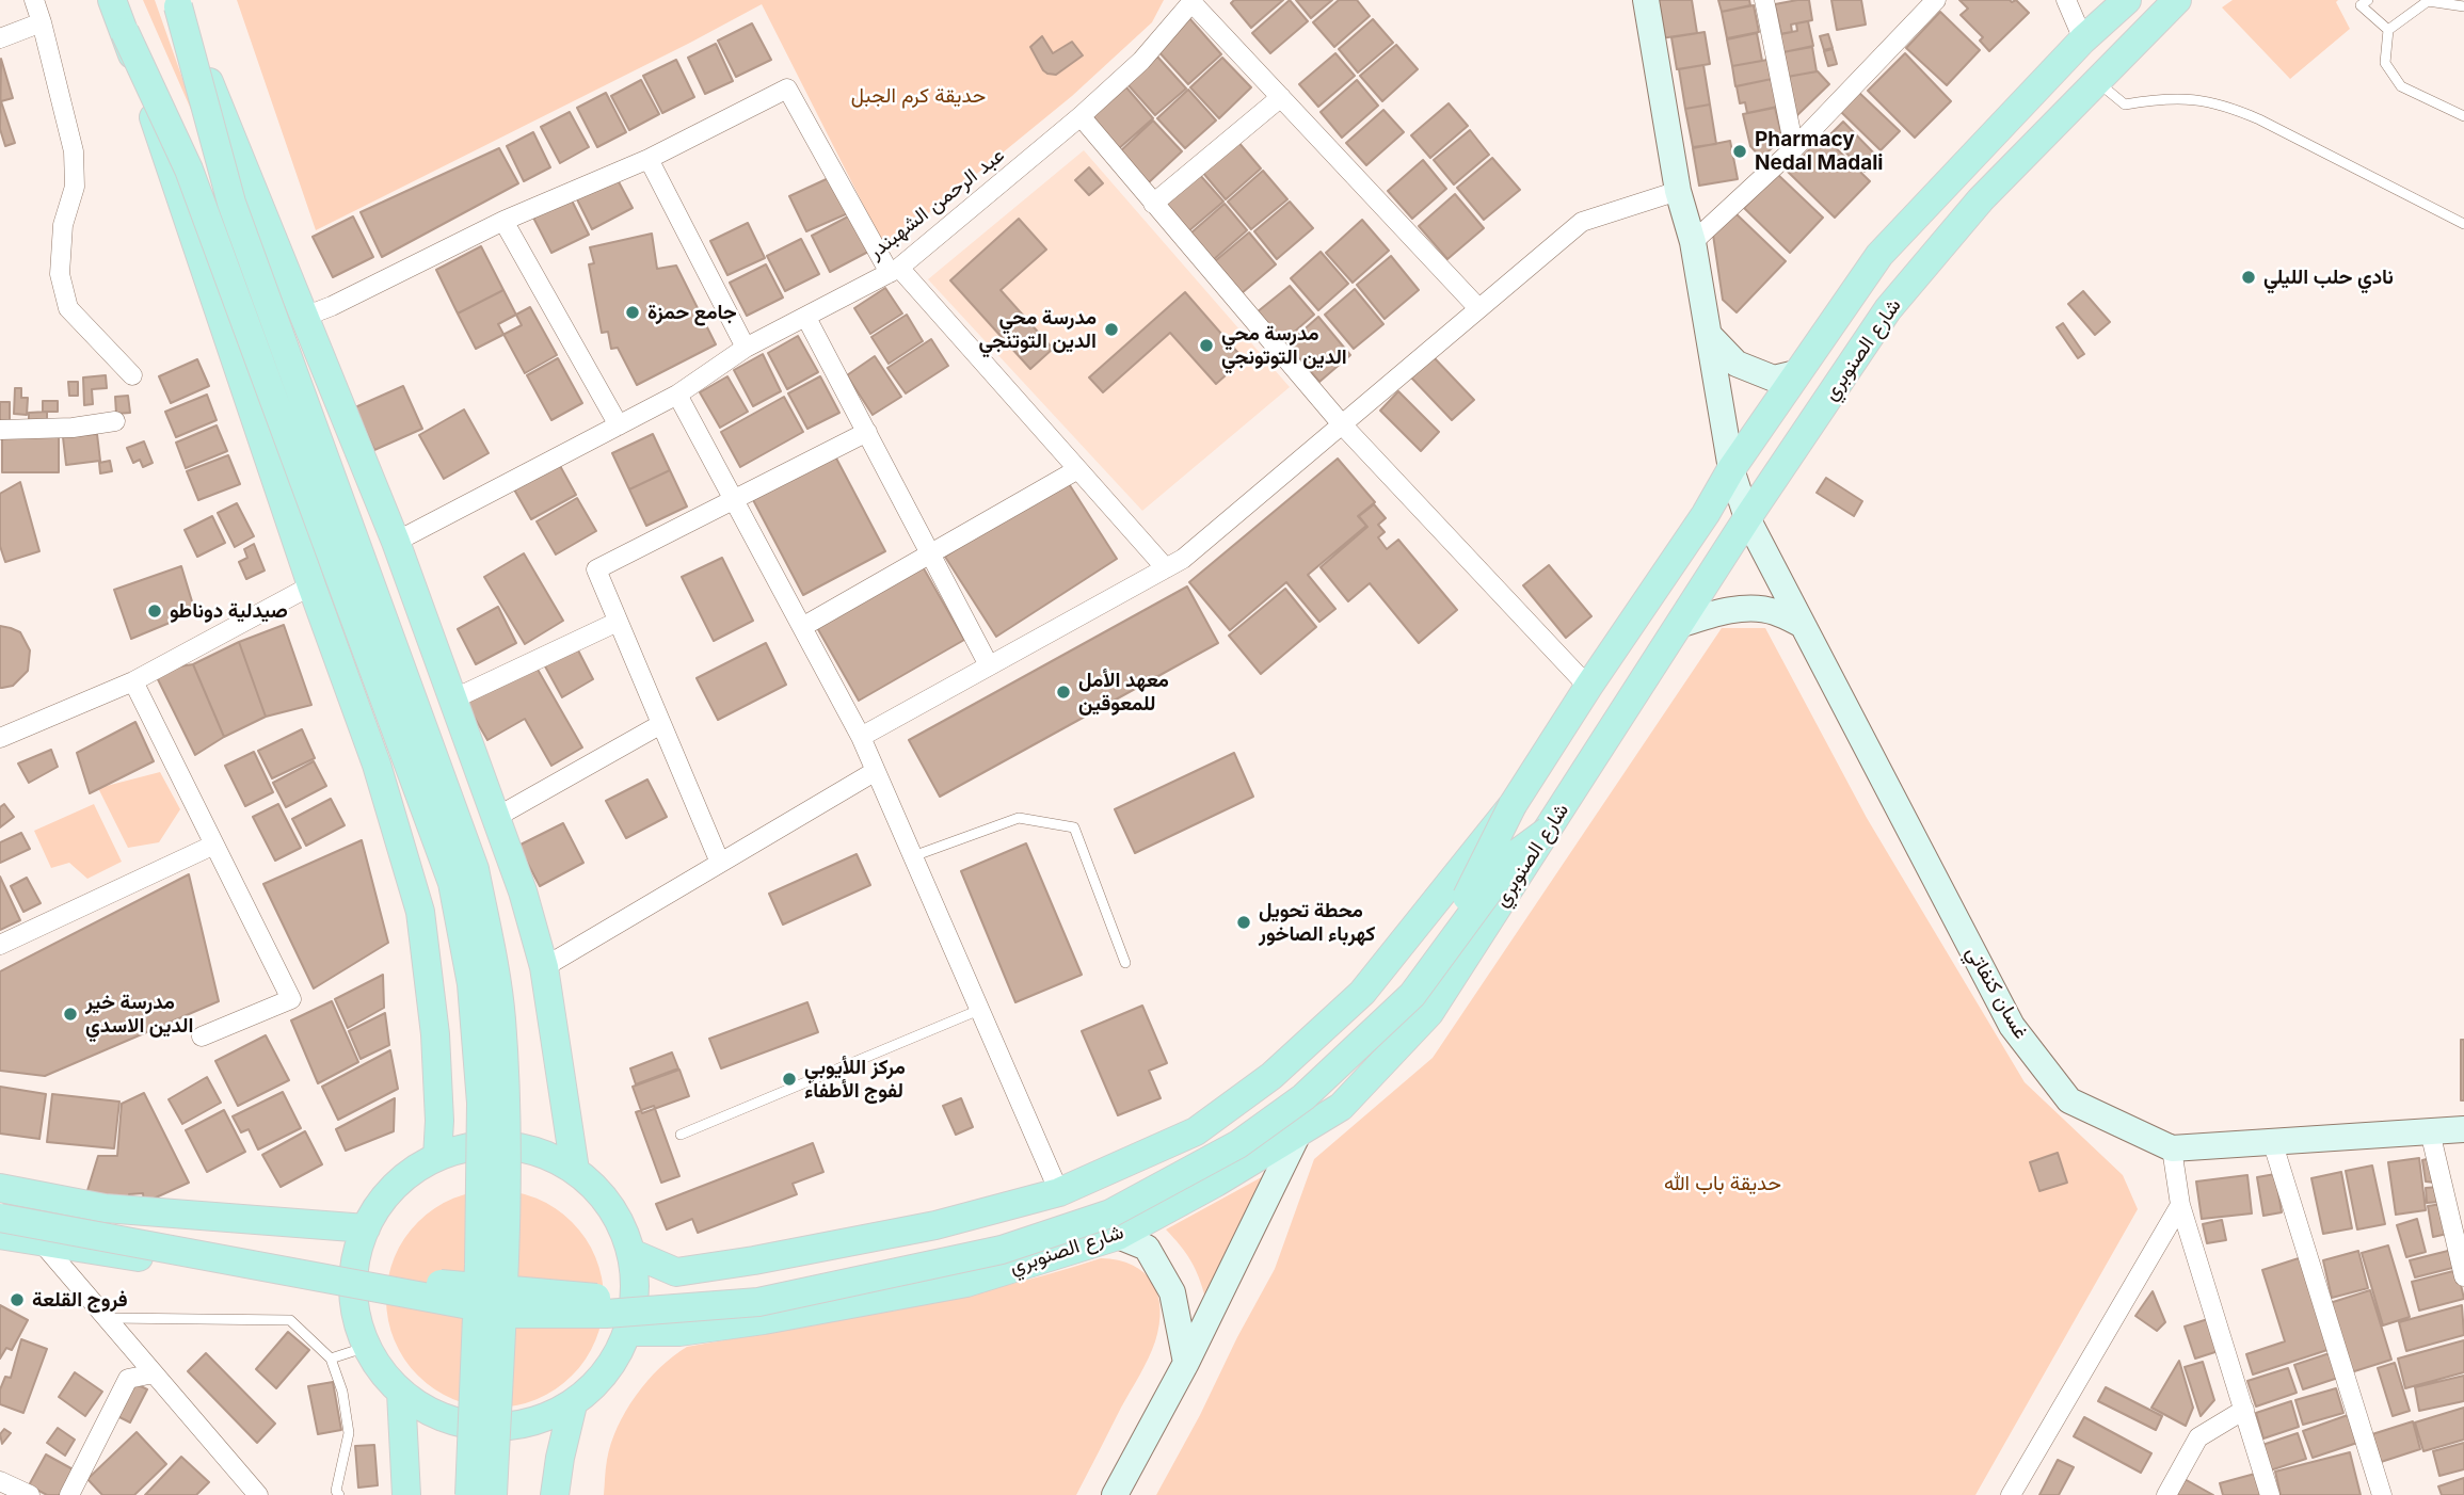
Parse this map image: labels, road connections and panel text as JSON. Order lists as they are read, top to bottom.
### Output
{
  "streets": {
    "main road": ["شارع الصنوبري"],
    "street": ["عبد الرحمن الشهبندر", "غسان كنفاتي"]
  },
  "crossings": [
    ["شارع الصنوبري", "غسان كنفاتي"]
  ],
  "parks": ["حديقة كرم الجبل", "حديقة باب الله"],
  "places": [
    "Pharmacy Nedal Madali",
    "نادي حلب الليلي",
    "جامع حمزة",
    "مدرسة محي الدين التوتنجي",
    "مدرسة محي الدين التوتونجي",
    "صيدلية دوناطو",
    "معهد الأمل للمعوقين",
    "محطة تحويل كهرباء الصاخور",
    "مدرسة خير الدين الاسدي",
    "مركز اللأيوبي لفوج الأطفاء",
    "فروج القلعة"
  ]
}
